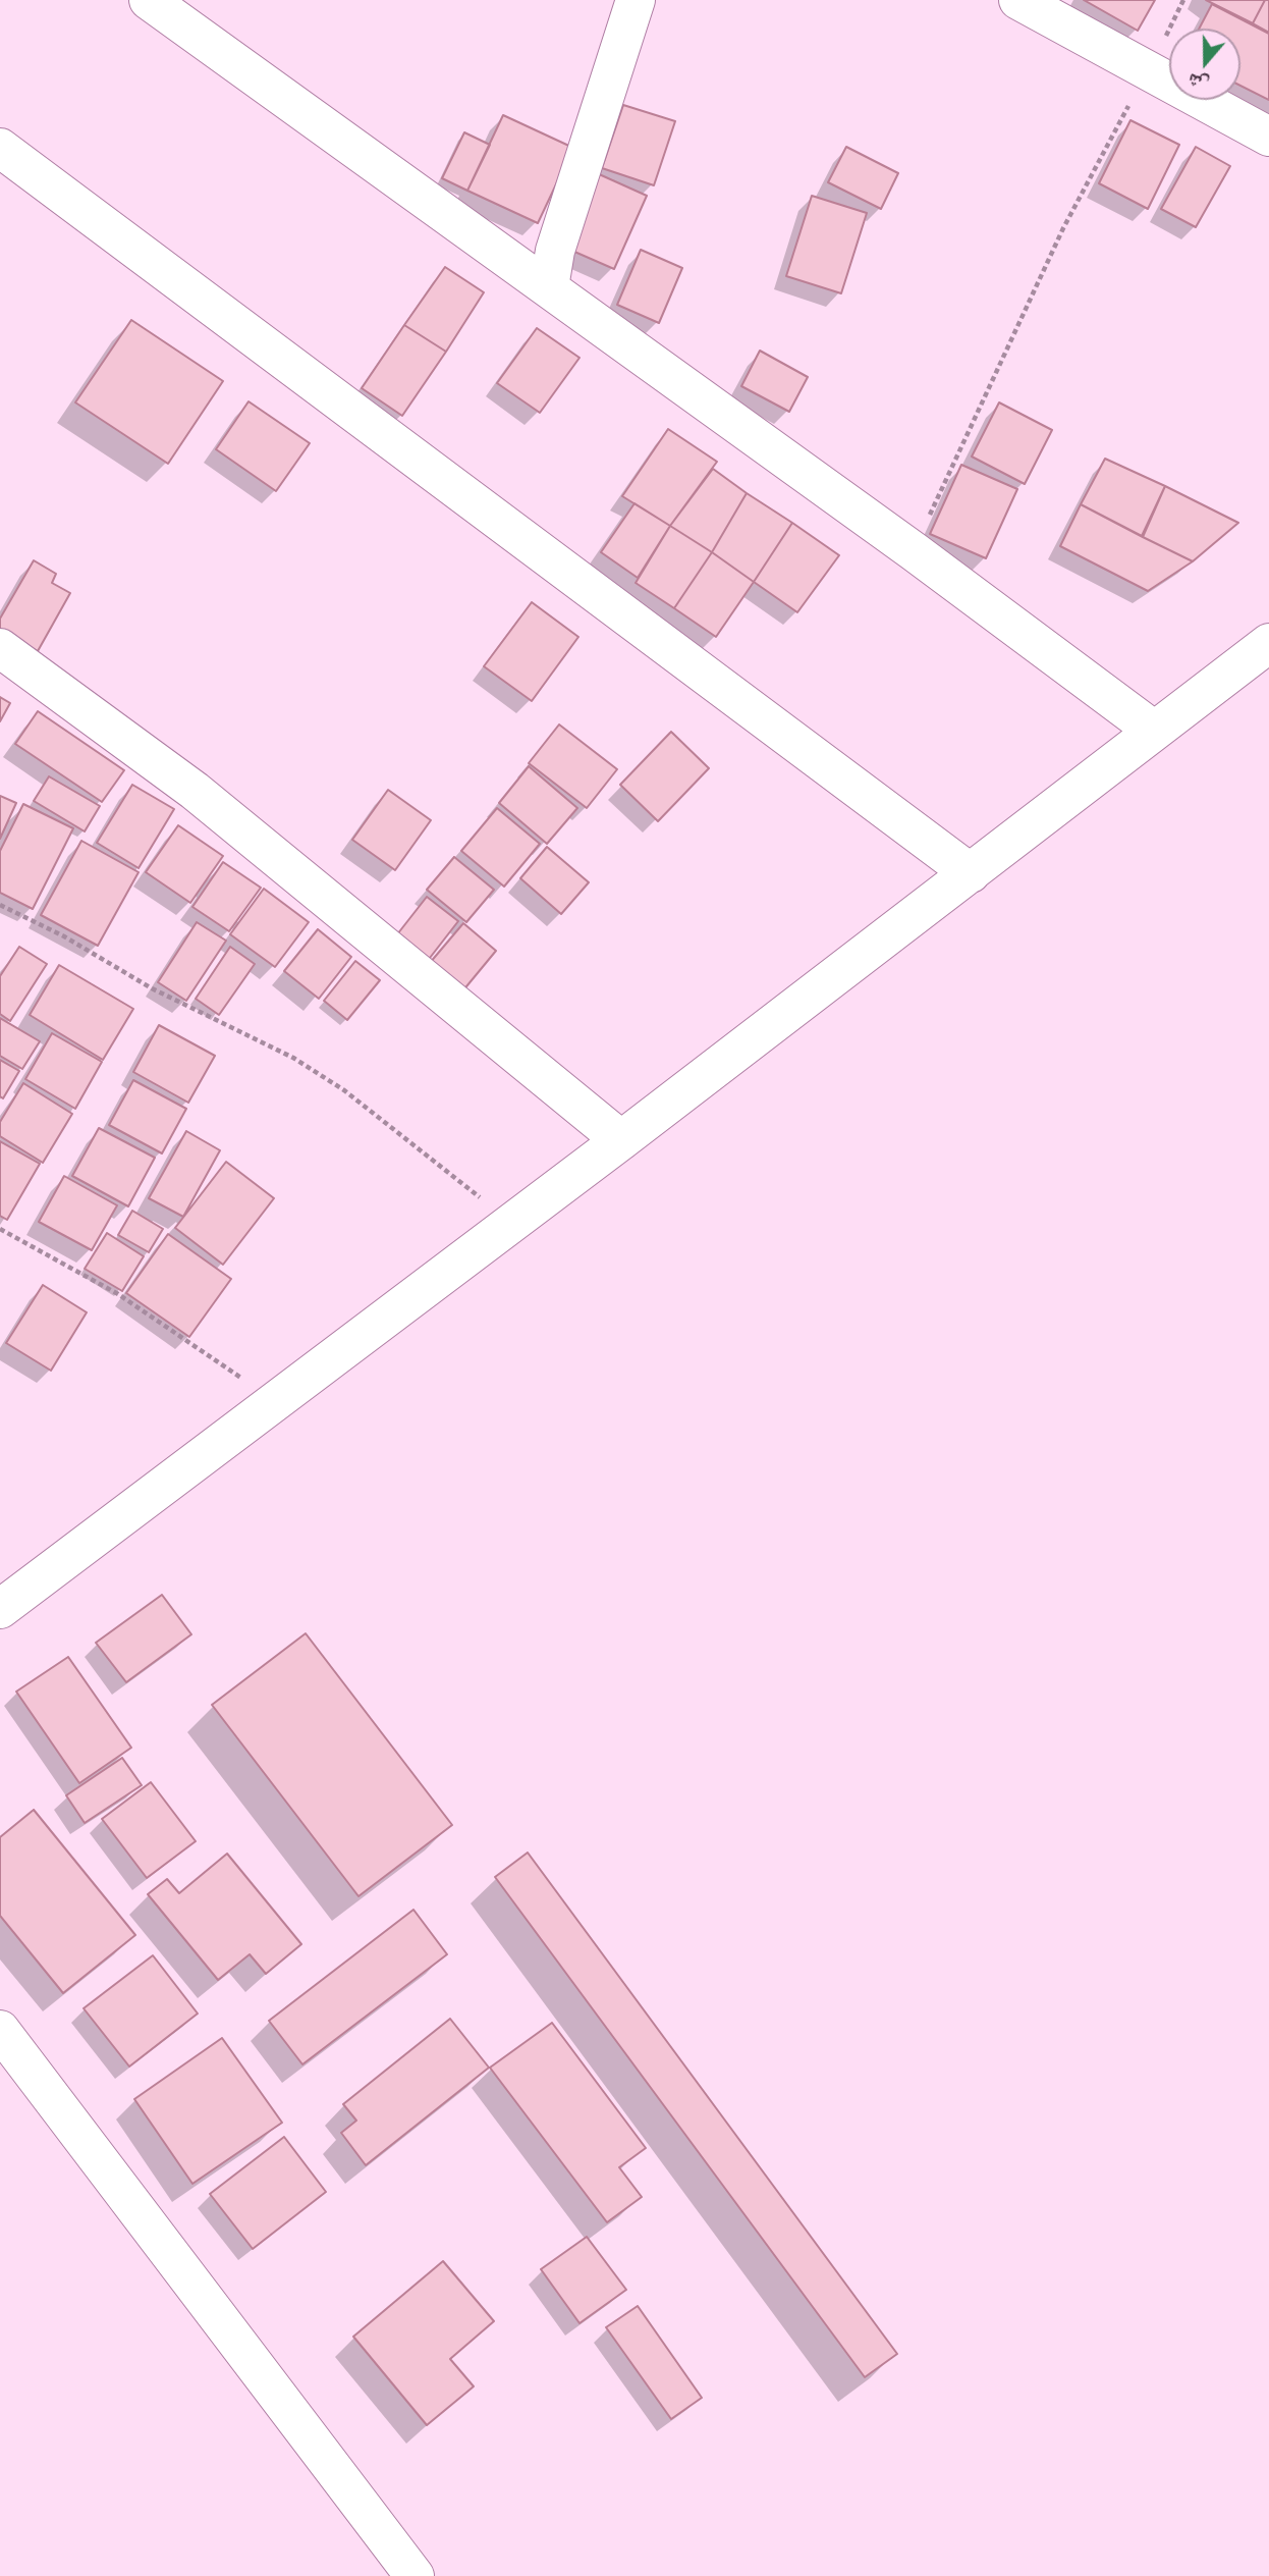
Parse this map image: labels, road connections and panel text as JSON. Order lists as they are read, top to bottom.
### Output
{
  "north": "bottom"
}
